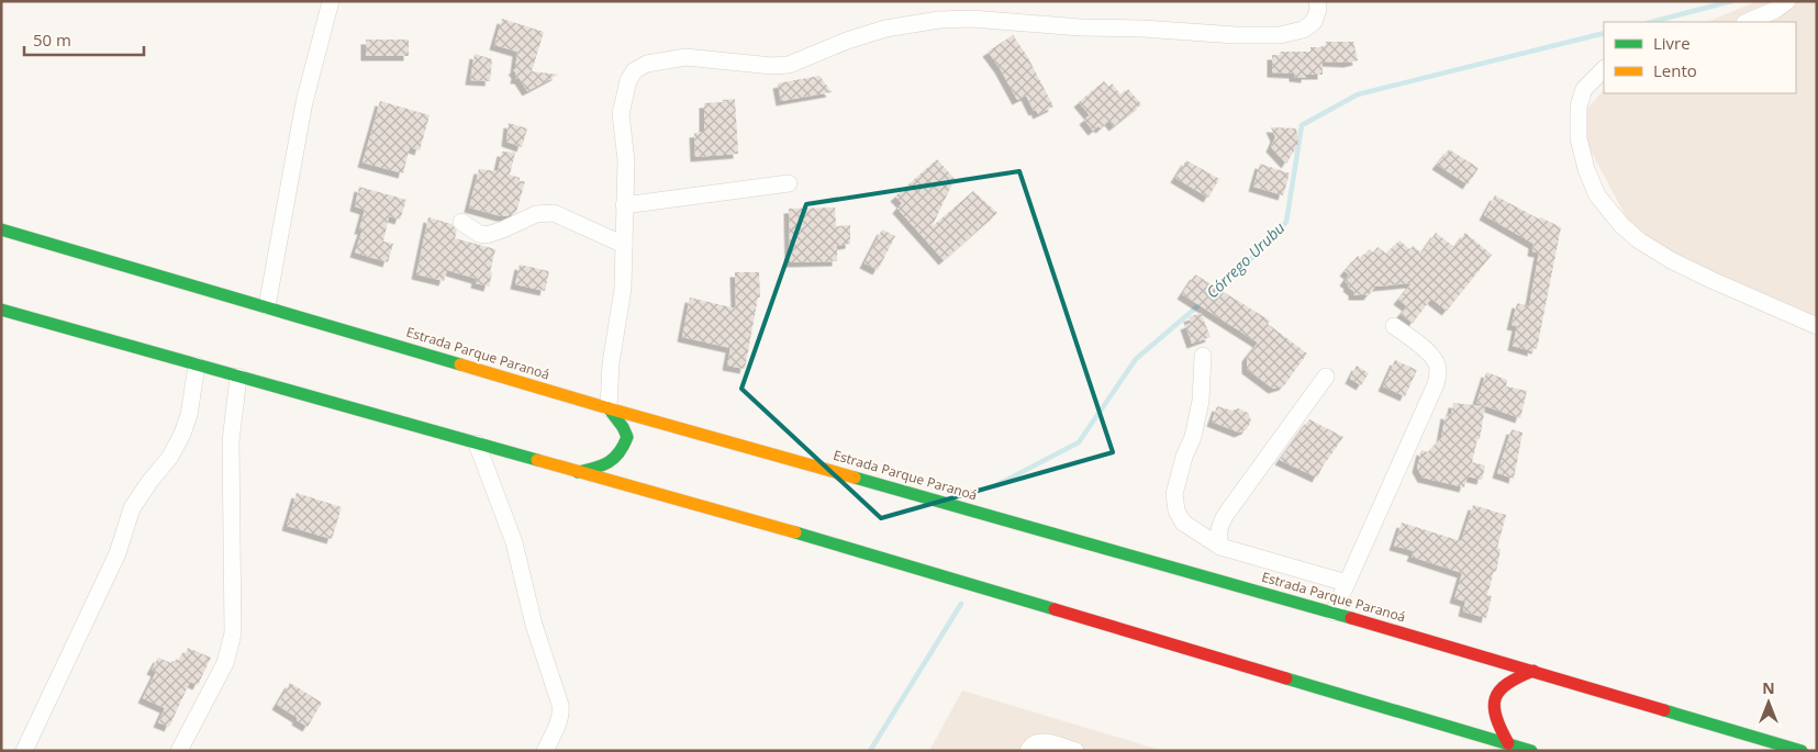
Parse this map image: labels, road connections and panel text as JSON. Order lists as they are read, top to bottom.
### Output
{
  "streets": {
    "main road": ["Estrada Parque Paranoá"]
  },
  "water": ["Córrego Urubu"],
  "legend": ["Livre", "Lento"],
  "scale_bar": "50 m",
  "north": "top"
}
